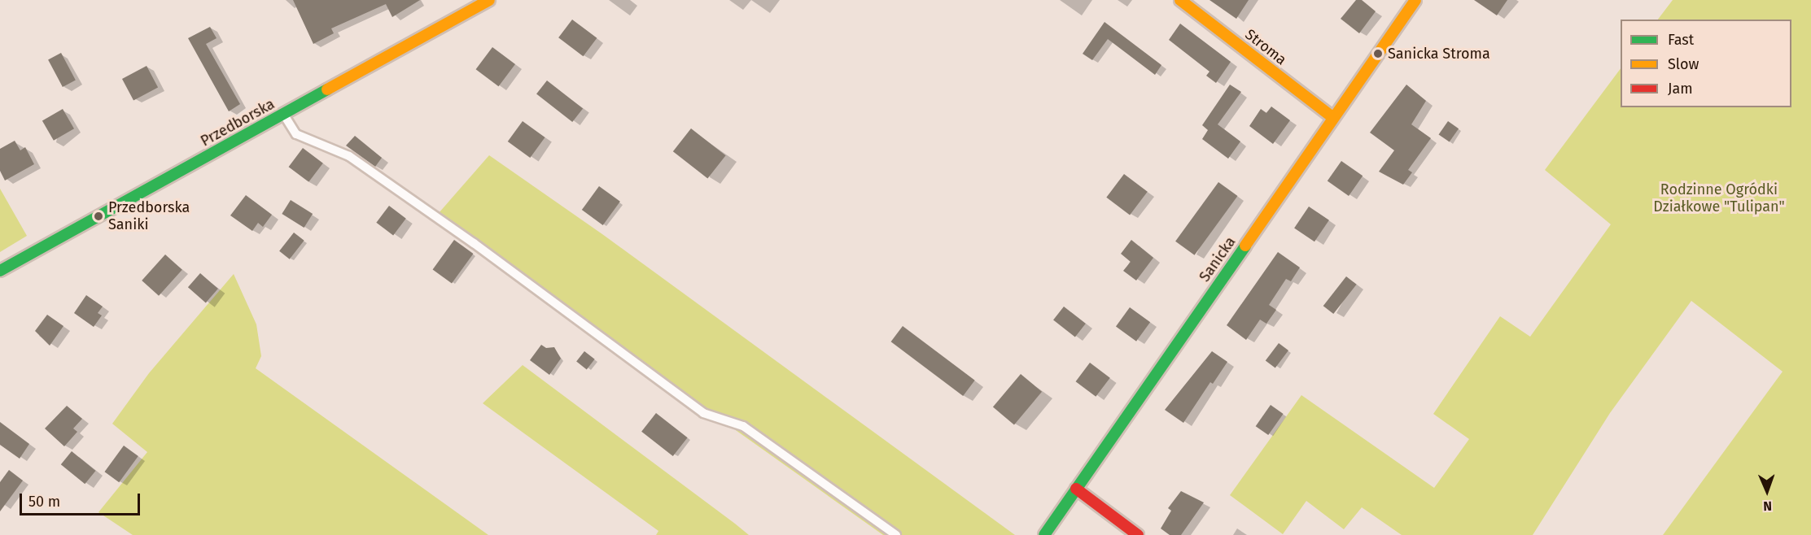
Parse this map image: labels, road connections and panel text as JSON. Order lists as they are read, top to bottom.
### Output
{
  "streets": {
    "street": ["Stroma", "Przedborska", "Sanicka"]
  },
  "crossings": [
    ["Stroma", "Sanicka"]
  ],
  "parks": ["Rodzinne Ogródki Działkowe \"Tulipan\""],
  "places": ["Sanicka Stroma", "Przedborska Saniki"],
  "legend": ["Fast", "Slow", "Jam"],
  "scale_bar": "50 m",
  "north": "bottom"
}
